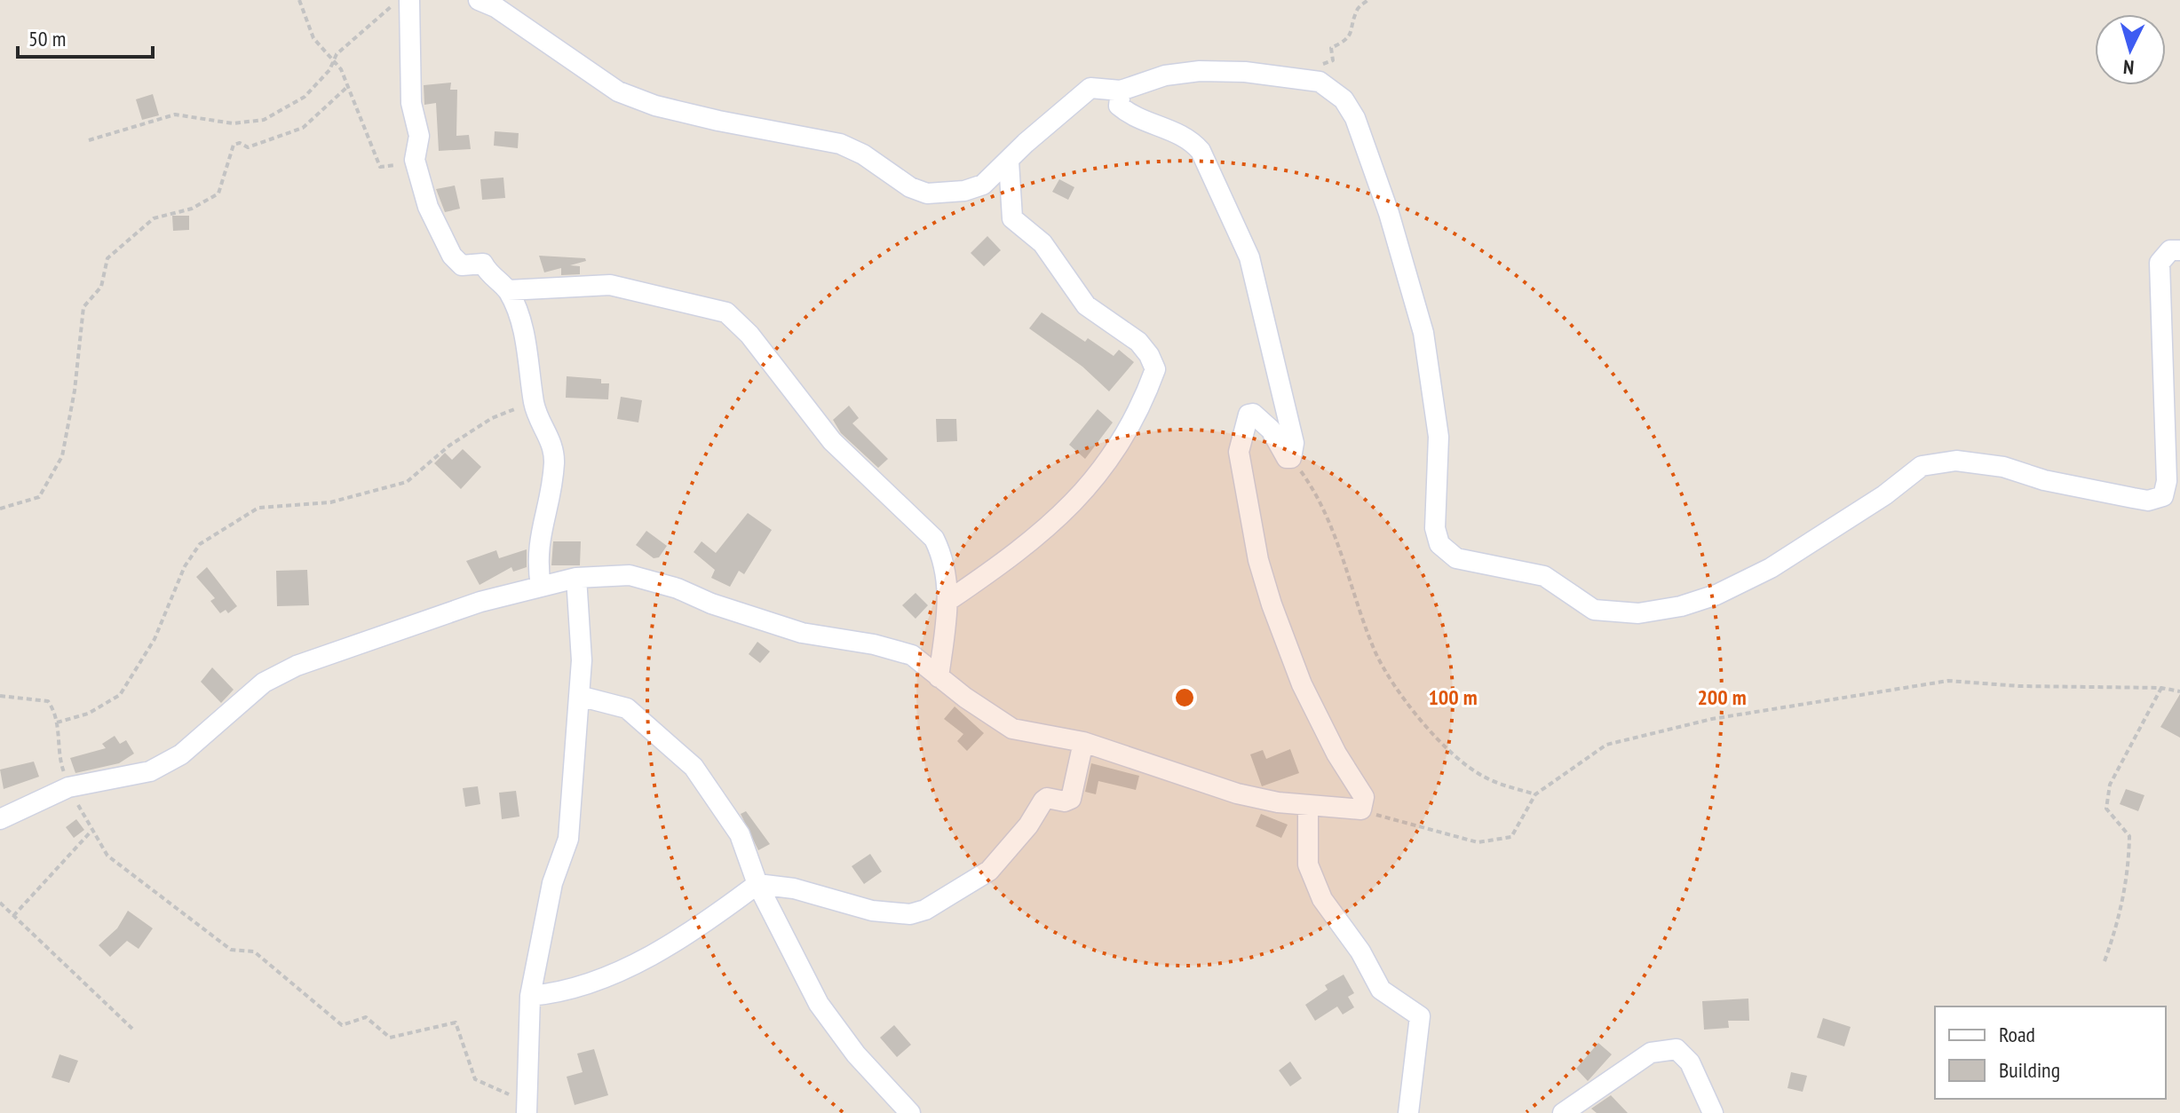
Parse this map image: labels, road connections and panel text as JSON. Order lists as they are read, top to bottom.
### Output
{
  "legend": ["Road", "Building"],
  "scale_bar": "50 m",
  "north": "bottom",
  "rings": ["100 m", "200 m"]
}
